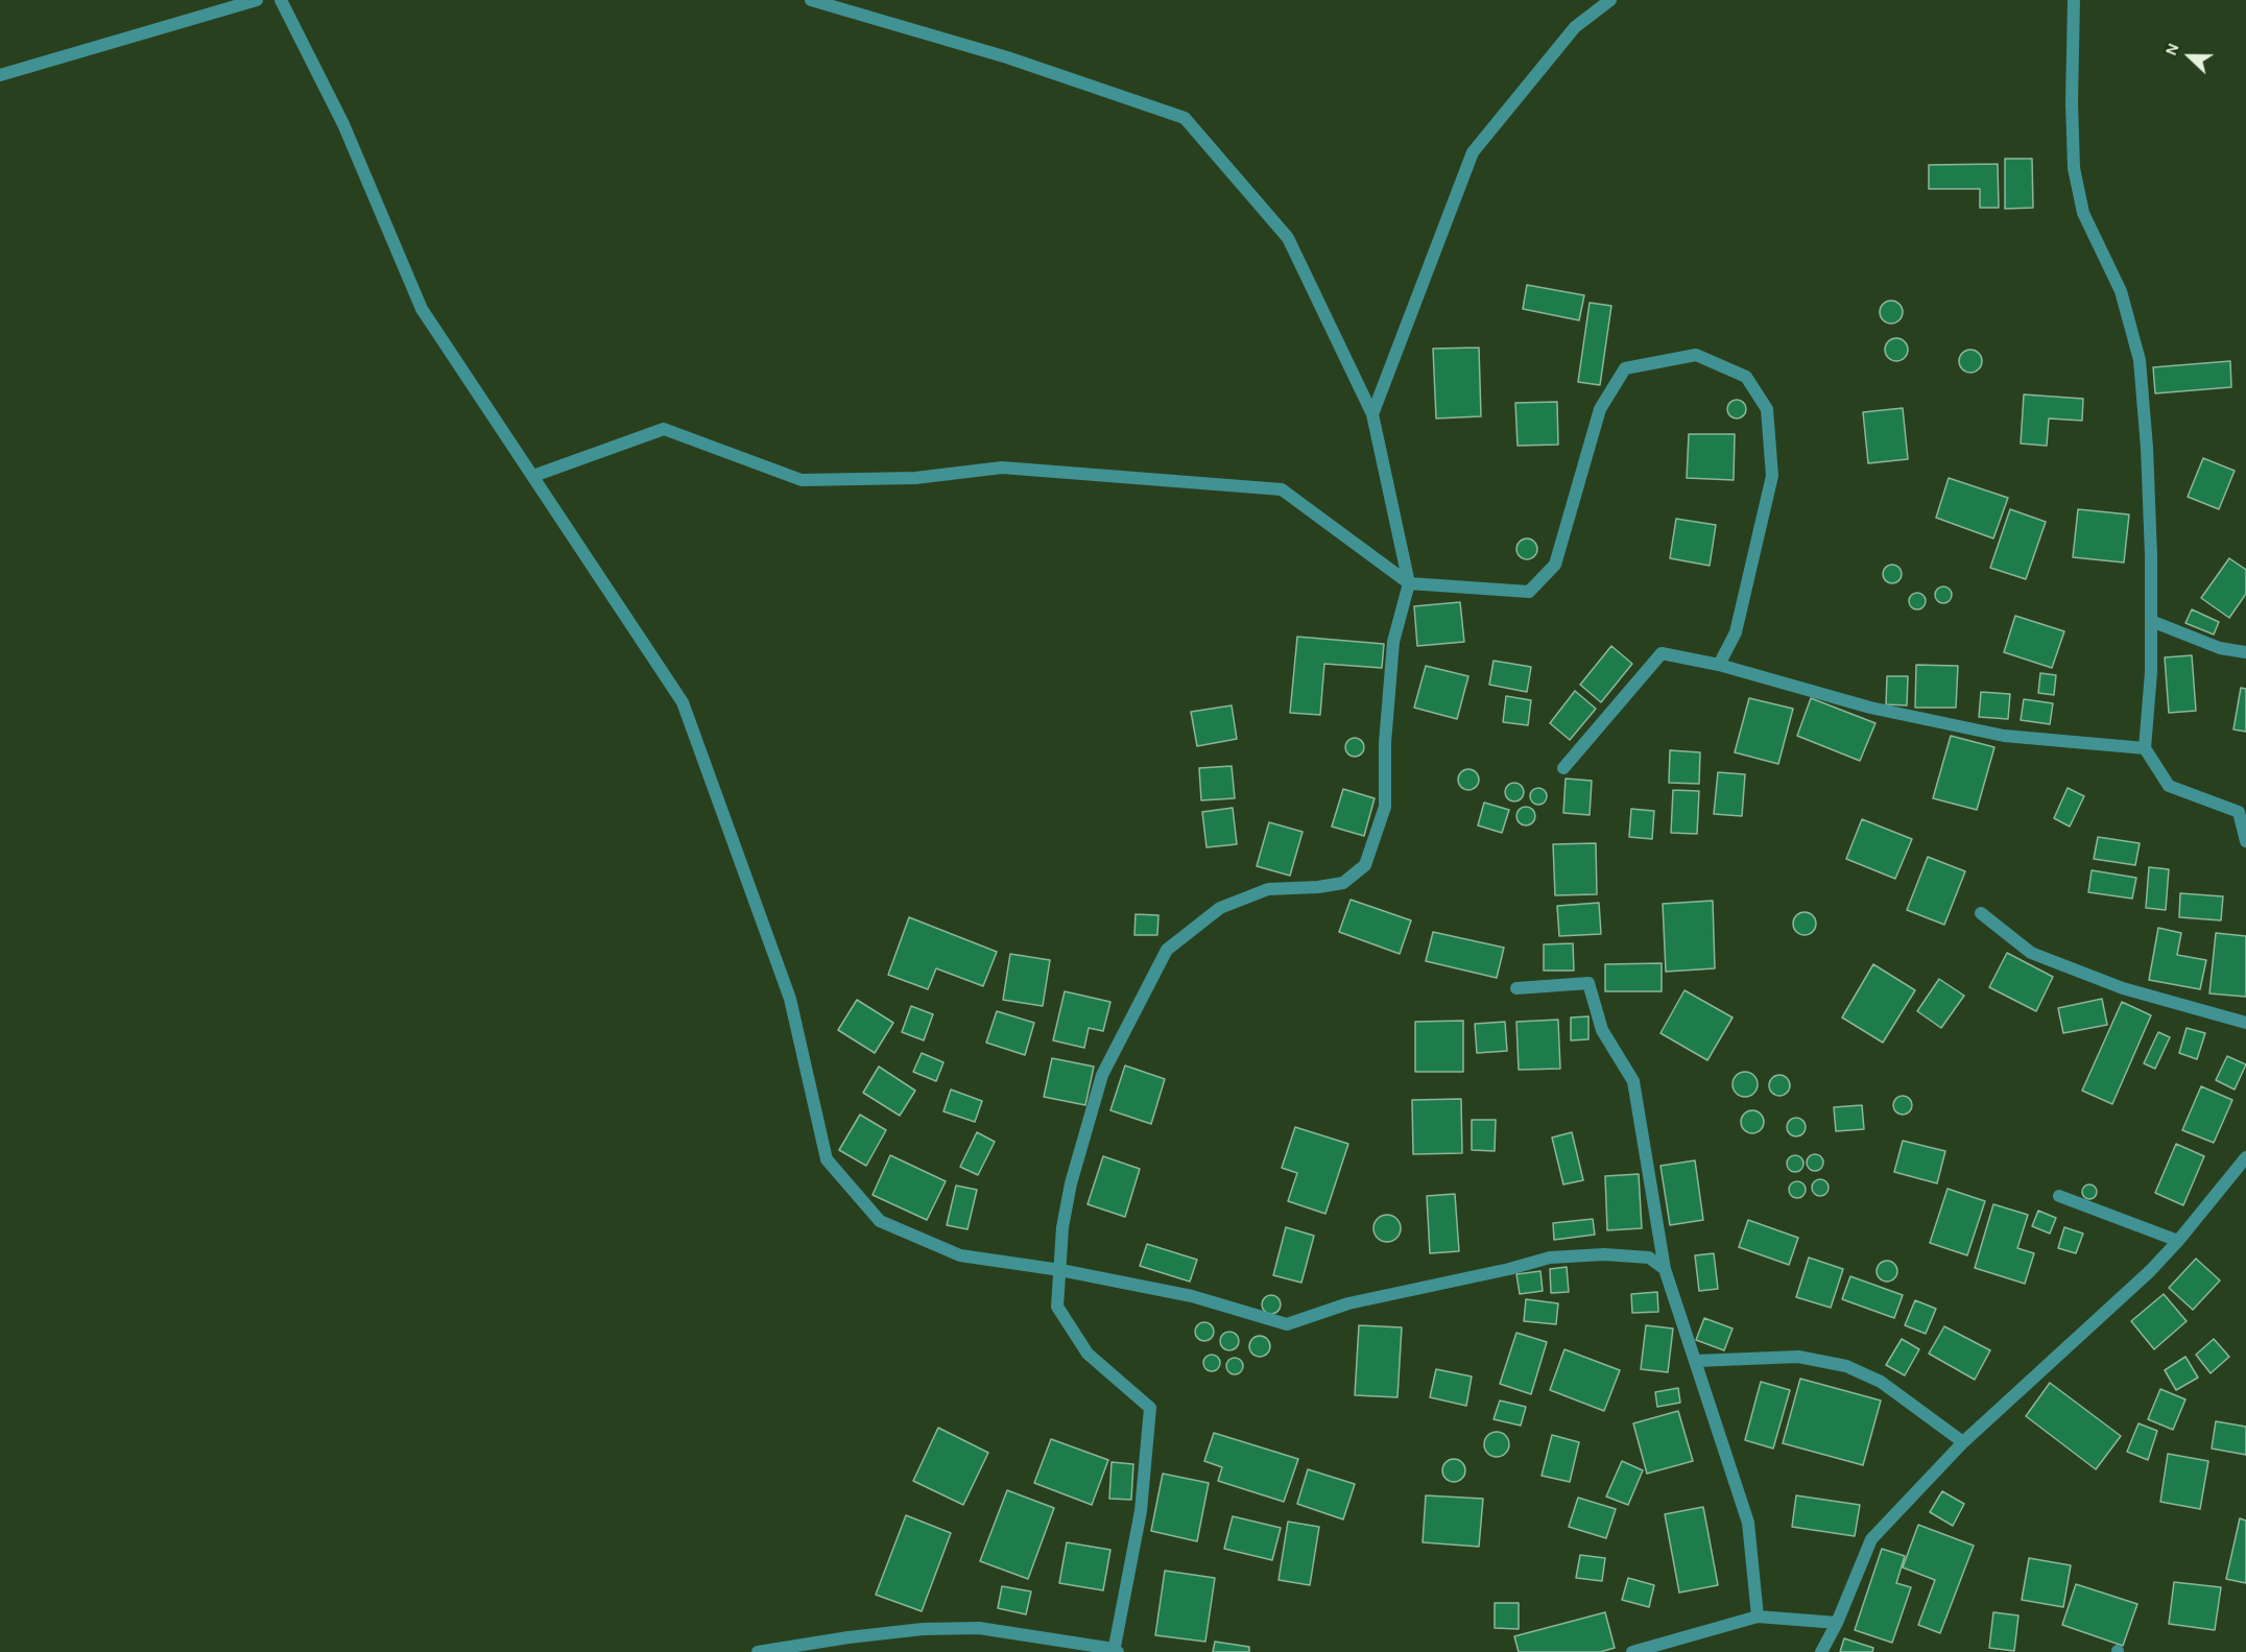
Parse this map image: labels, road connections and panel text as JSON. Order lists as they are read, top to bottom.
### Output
{
  "north": "left"
}
